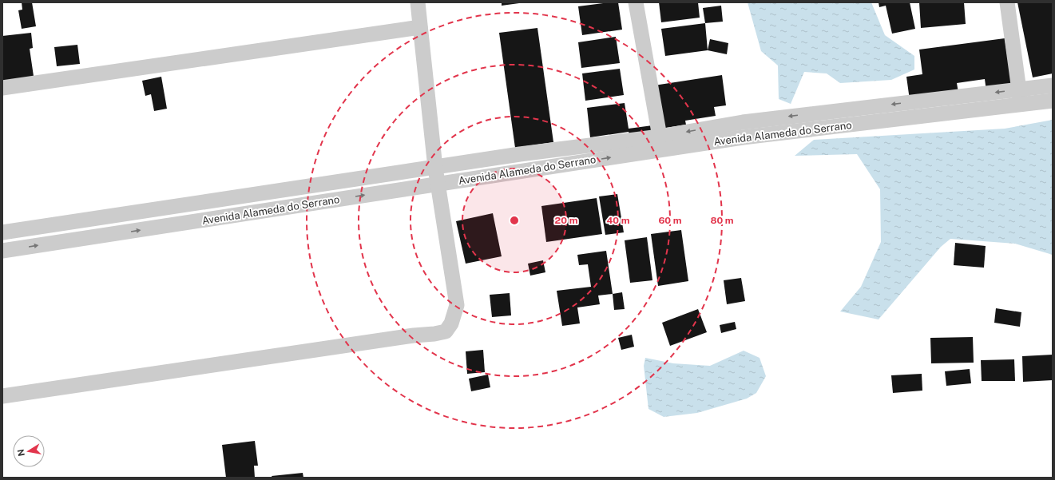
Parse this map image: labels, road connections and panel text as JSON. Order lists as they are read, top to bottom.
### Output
{
  "streets": {
    "street": ["Avenida Alameda do Serrano"]
  },
  "north": "left",
  "rings": [
    "20 m",
    "40 m",
    "60 m",
    "80 m"
  ]
}
